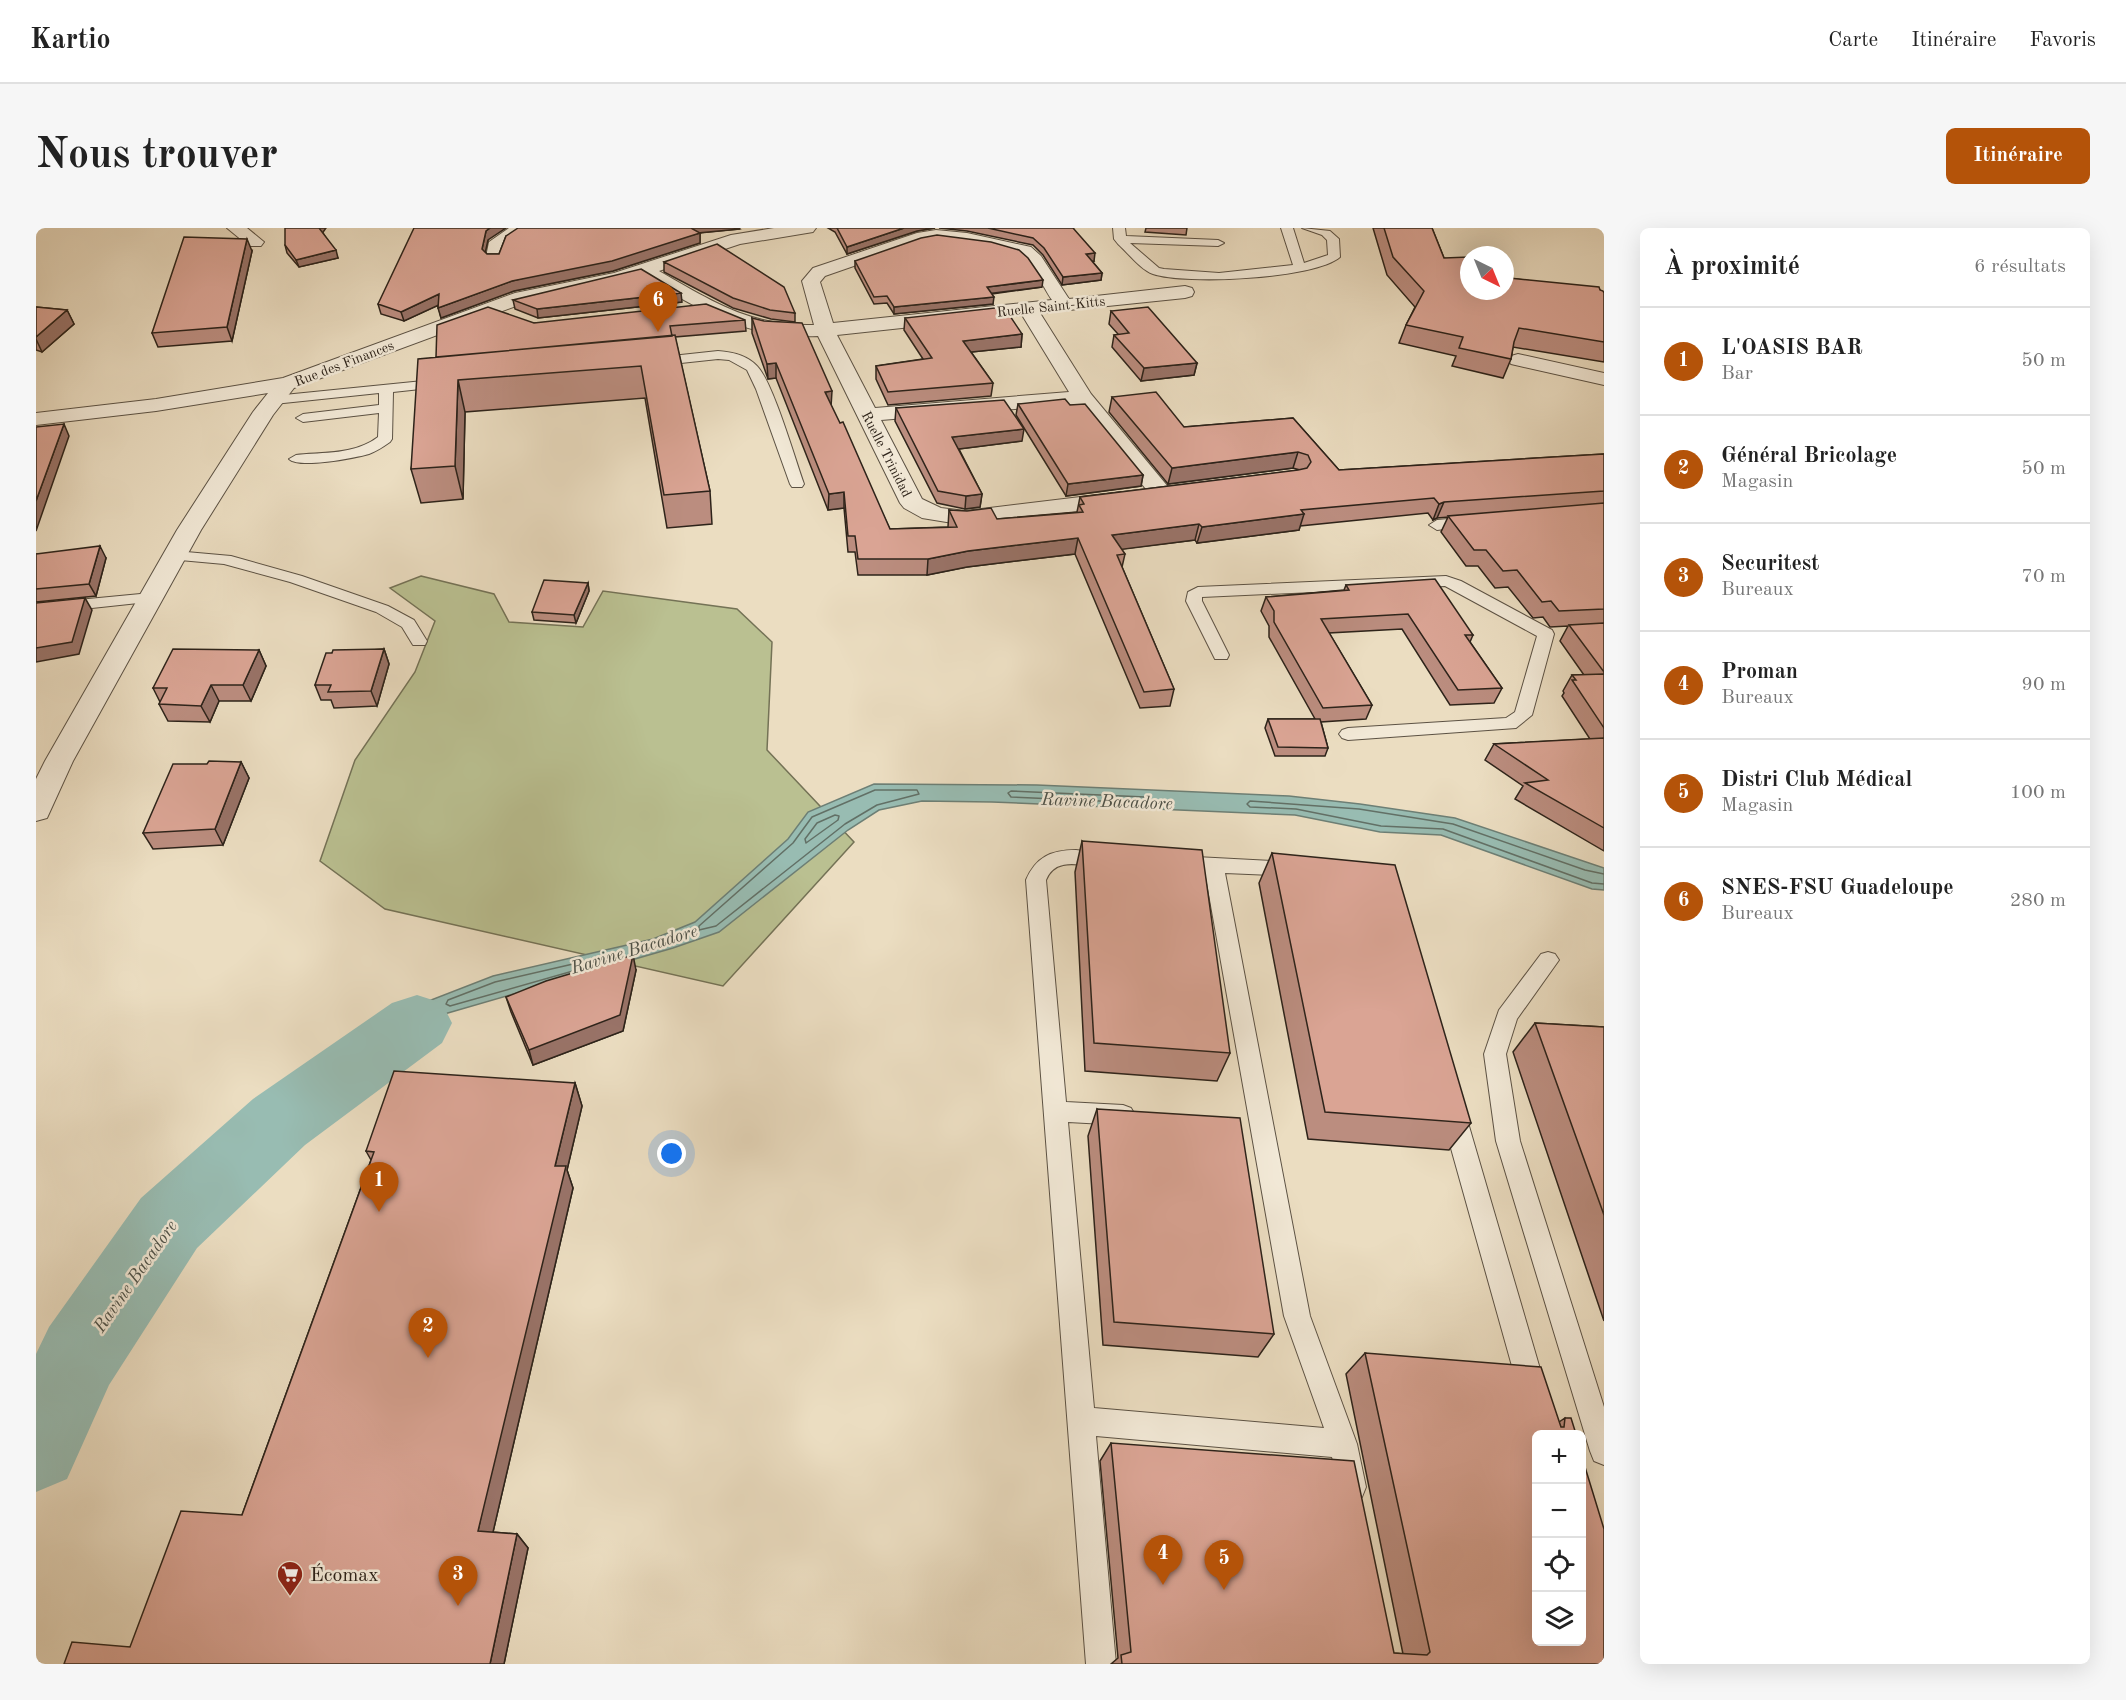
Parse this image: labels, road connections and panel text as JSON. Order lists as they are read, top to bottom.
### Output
{
  "streets": {
    "street": ["Ruelle Saint-Kitts", "Rue des Finances", "Ruelle Trinidad"]
  },
  "crossings": [
    ["Ruelle Saint-Kitts", "Rue des Finances"],
    ["Ruelle Saint-Kitts", "Ruelle Trinidad"]
  ],
  "water": ["Ravine Bacadore"],
  "places": {
    "supermarket": ["Écomax"]
  },
  "north": "bottom right",
  "page": {
    "header": "Kartio",
    "nav": ["Carte", "Itinéraire", "Favoris"],
    "buttons": "Itinéraire",
    "title": "Nous trouver",
    "heading": ["À proximité", "6 résultats"],
    "pins": [
      "6",
      "1",
      "2",
      "4",
      "5",
      "3"
    ],
    "list": [
      {
        "mark": "1",
        "name": "L'OASIS BAR",
        "note": "Bar",
        "value": "50 m"
      },
      {
        "mark": "2",
        "name": "Général Bricolage",
        "note": "Magasin",
        "value": "50 m"
      },
      {
        "mark": "3",
        "name": "Securitest",
        "note": "Bureaux",
        "value": "70 m"
      },
      {
        "mark": "4",
        "name": "Proman",
        "note": "Bureaux",
        "value": "90 m"
      },
      {
        "mark": "5",
        "name": "Distri Club Médical",
        "note": "Magasin",
        "value": "100 m"
      },
      {
        "mark": "6",
        "name": "SNES-FSU Guadeloupe",
        "note": "Bureaux",
        "value": "280 m"
      }
    ],
    "map_buttons": ["+", "−"]
  }
}
